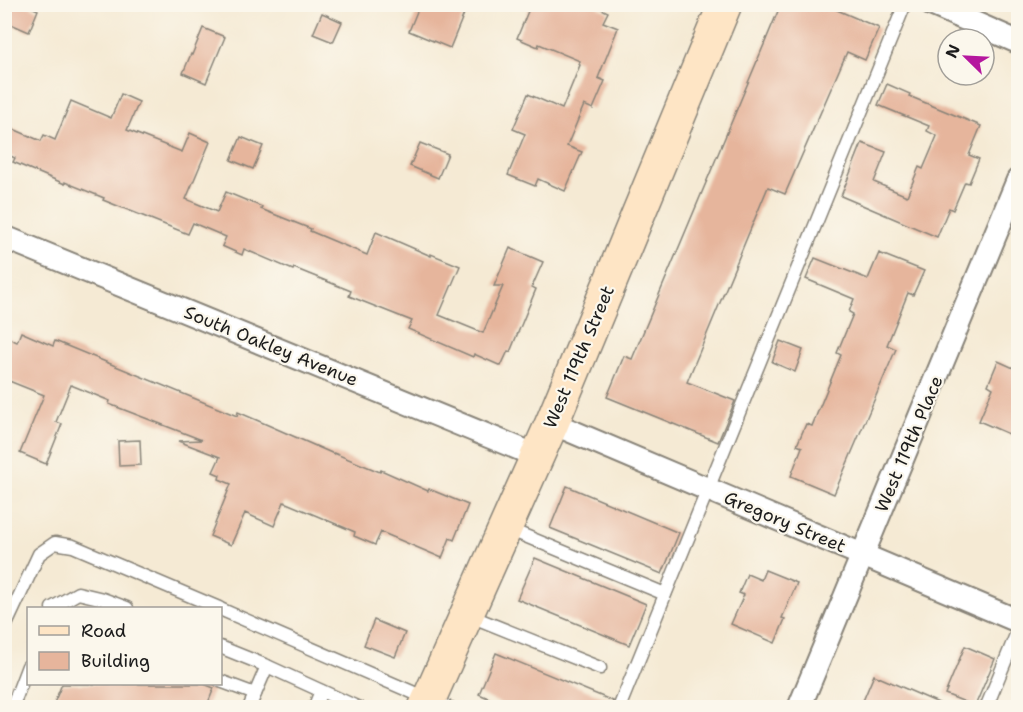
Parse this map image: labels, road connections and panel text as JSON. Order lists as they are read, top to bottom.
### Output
{
  "streets": {
    "street": [
      "South Oakley Avenue",
      "West 119th Street",
      "West 119th Place",
      "Gregory Street"
    ]
  },
  "crossings": [
    ["South Oakley Avenue", "West 119th Street"],
    ["West 119th Street", "Gregory Street"],
    ["West 119th Place", "Gregory Street"]
  ],
  "legend": ["Road", "Building"],
  "north": "top left"
}
